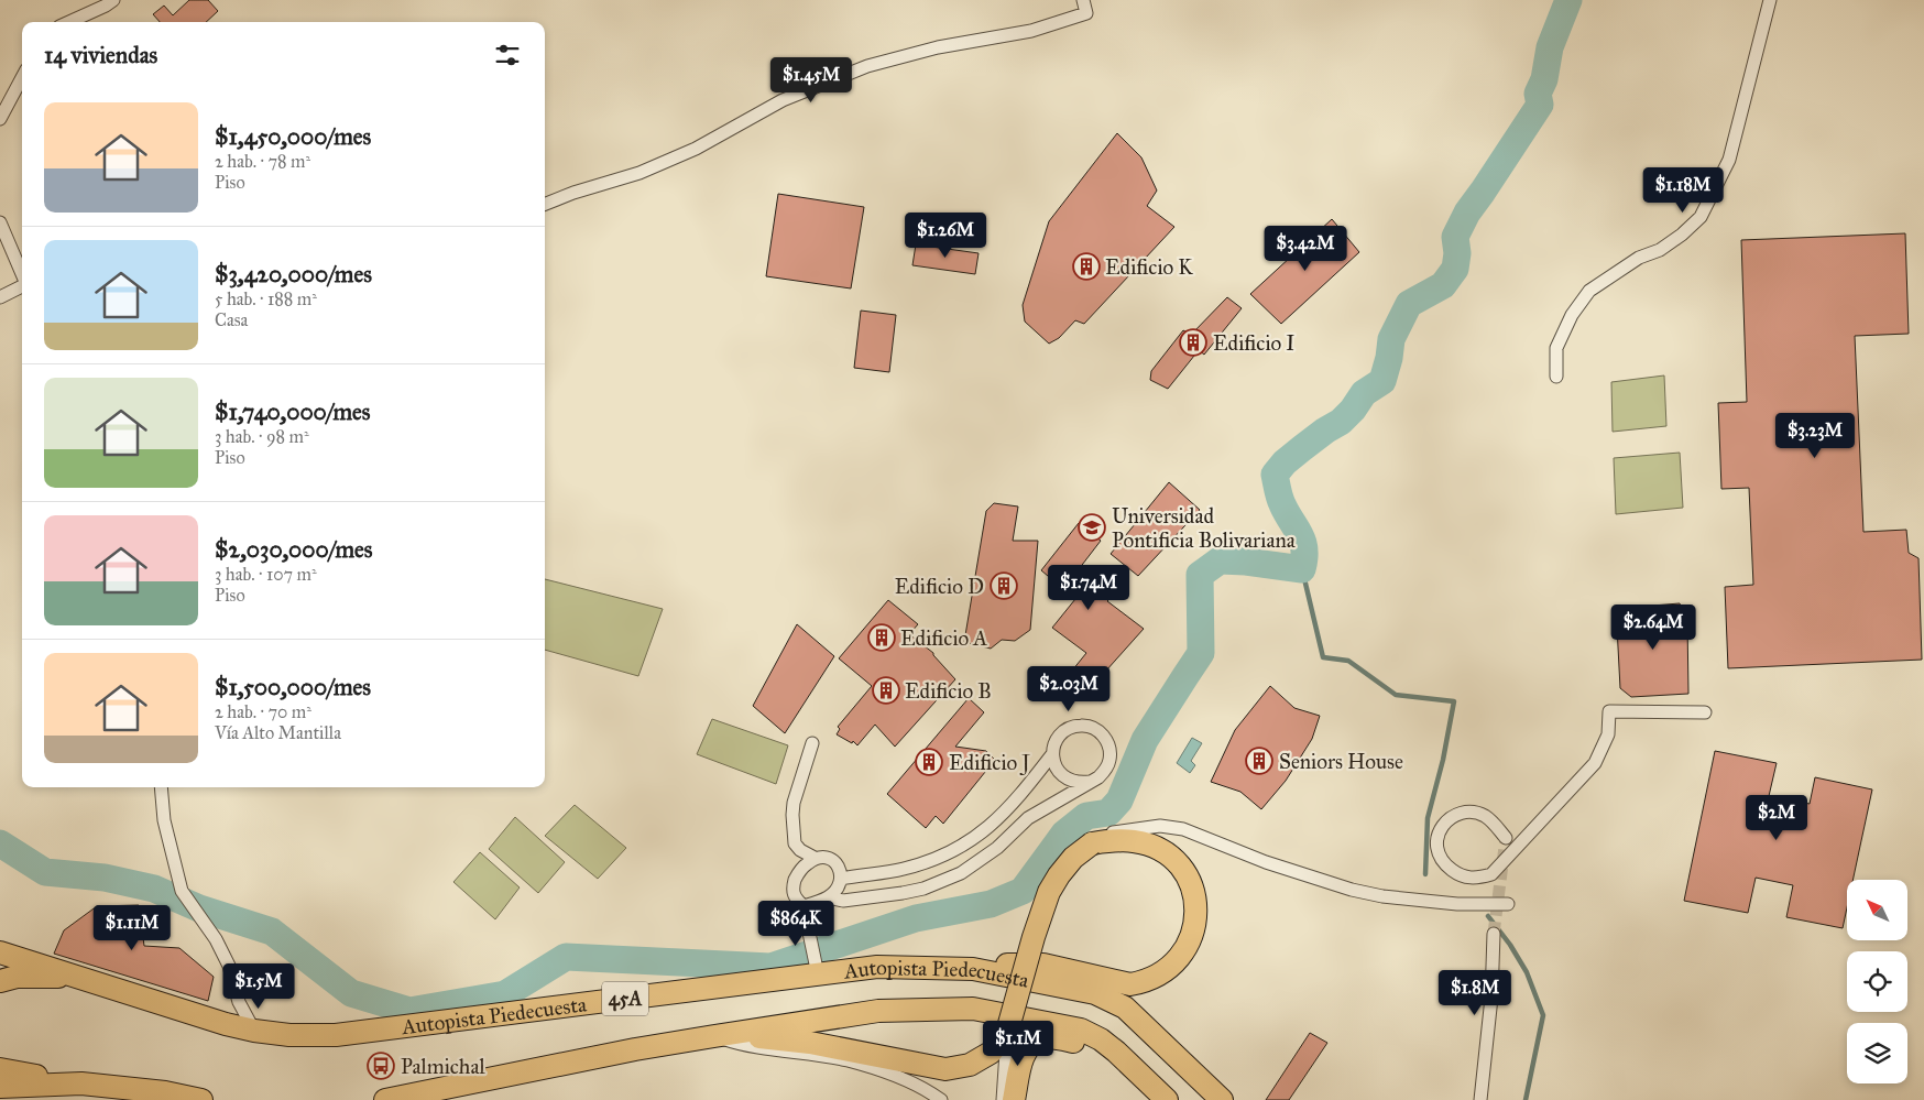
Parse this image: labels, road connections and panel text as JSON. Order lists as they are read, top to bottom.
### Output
{
  "streets": {
    "highway": ["Autopista Piedecuesta", "45A"]
  },
  "places": {
    "building": [
      "Edificio K",
      "Edificio I",
      "Edificio D",
      "Edificio A",
      "Edificio B",
      "Seniors House",
      "Edificio J"
    ],
    "school or university": ["Universidad Pontificia Bolivariana"],
    "bus stop": ["Palmichal"]
  },
  "north": "top left",
  "page": {
    "heading": "14 viviendas",
    "price": [
      "$1.45M",
      "$1.18M",
      "$1.26M",
      "$3.42M",
      "$3.23M",
      "$1.74M",
      "$2.64M",
      "$2.03M",
      "$2M",
      "$864K",
      "$1.11M",
      "$1.5M",
      "$1.8M",
      "$1.1M"
    ],
    "list": [
      {
        "name": "$1,450,000/mes",
        "note": "2 hab. · 78 m² · Piso"
      },
      {
        "name": "$3,420,000/mes",
        "note": "5 hab. · 188 m² · Casa"
      },
      {
        "name": "$1,740,000/mes",
        "note": "3 hab. · 98 m² · Piso"
      },
      {
        "name": "$2,030,000/mes",
        "note": "3 hab. · 107 m² · Piso"
      },
      {
        "name": "$1,500,000/mes",
        "note": "2 hab. · 70 m² · Vía Alto Mantilla"
      }
    ]
  }
}
